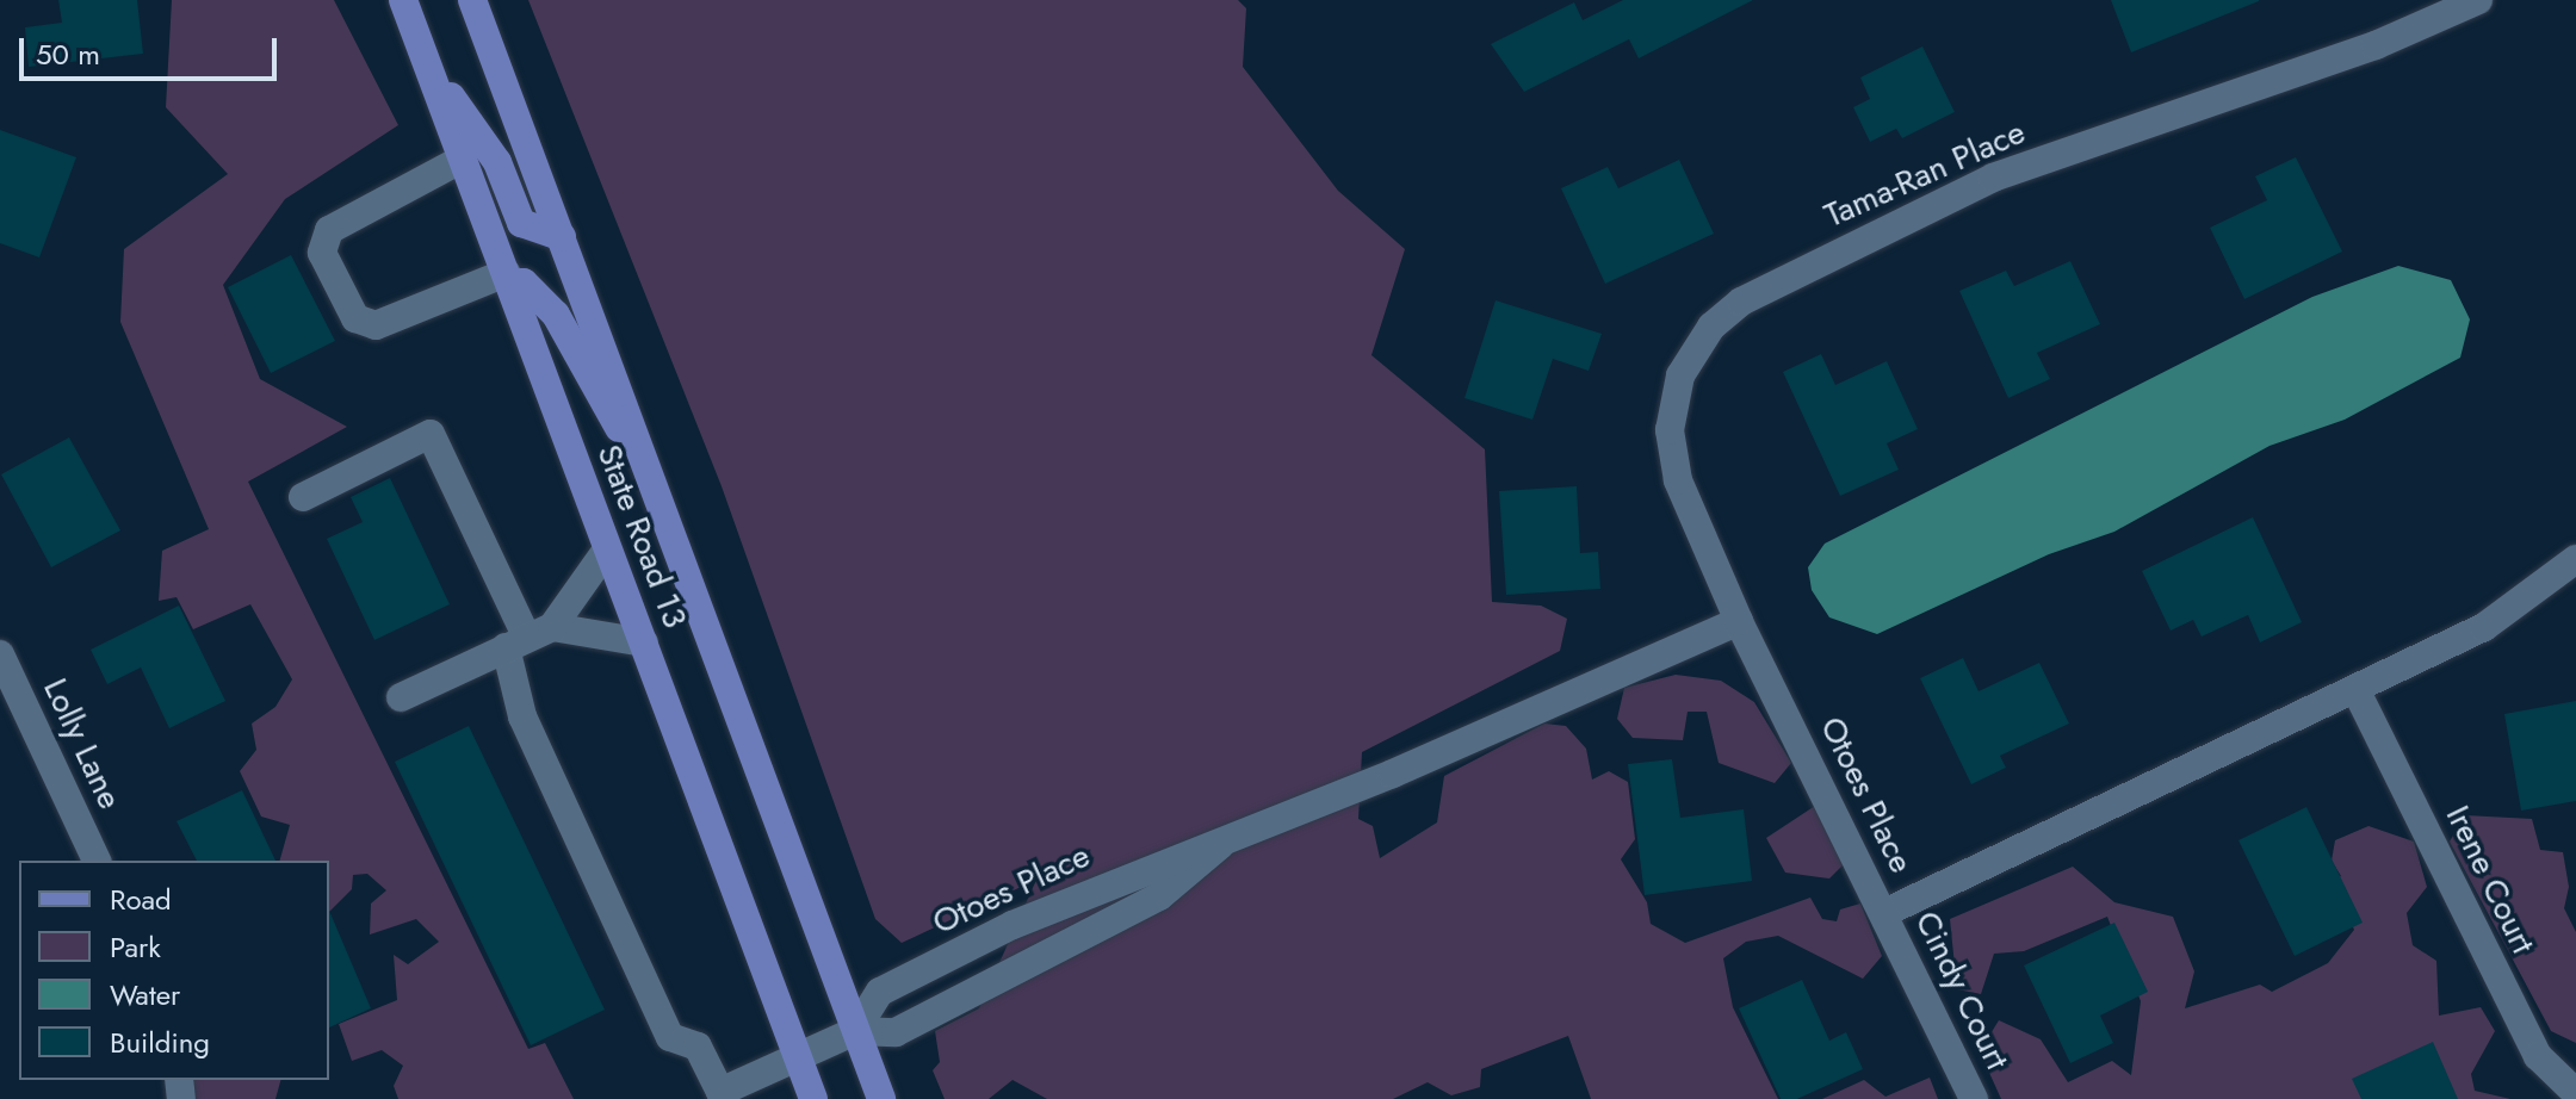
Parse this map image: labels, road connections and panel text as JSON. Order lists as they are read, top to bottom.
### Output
{
  "streets": {
    "main road": ["State Road 13"],
    "street": [
      "Tama-Ran Place",
      "Lolly Lane",
      "Otoes Place",
      "Irene Court",
      "Cindy Court"
    ]
  },
  "crossings": [
    ["Tama-Ran Place", "Otoes Place"],
    ["State Road 13", "Otoes Place"],
    ["Otoes Place", "Irene Court"],
    ["Otoes Place", "Cindy Court"]
  ],
  "legend": [
    "Road",
    "Park",
    "Water",
    "Building"
  ],
  "scale_bar": "50 m"
}
